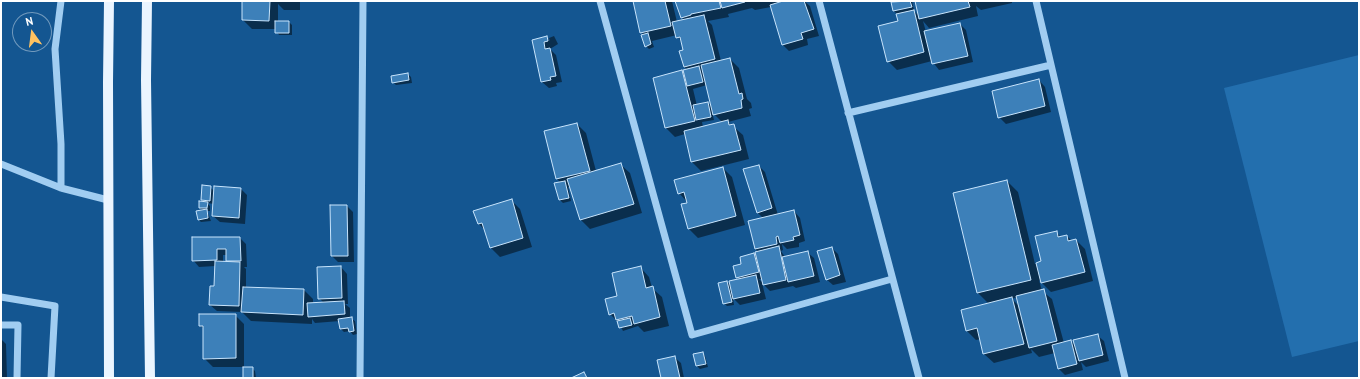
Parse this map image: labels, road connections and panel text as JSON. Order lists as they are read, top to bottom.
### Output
{
  "north": "top"
}
